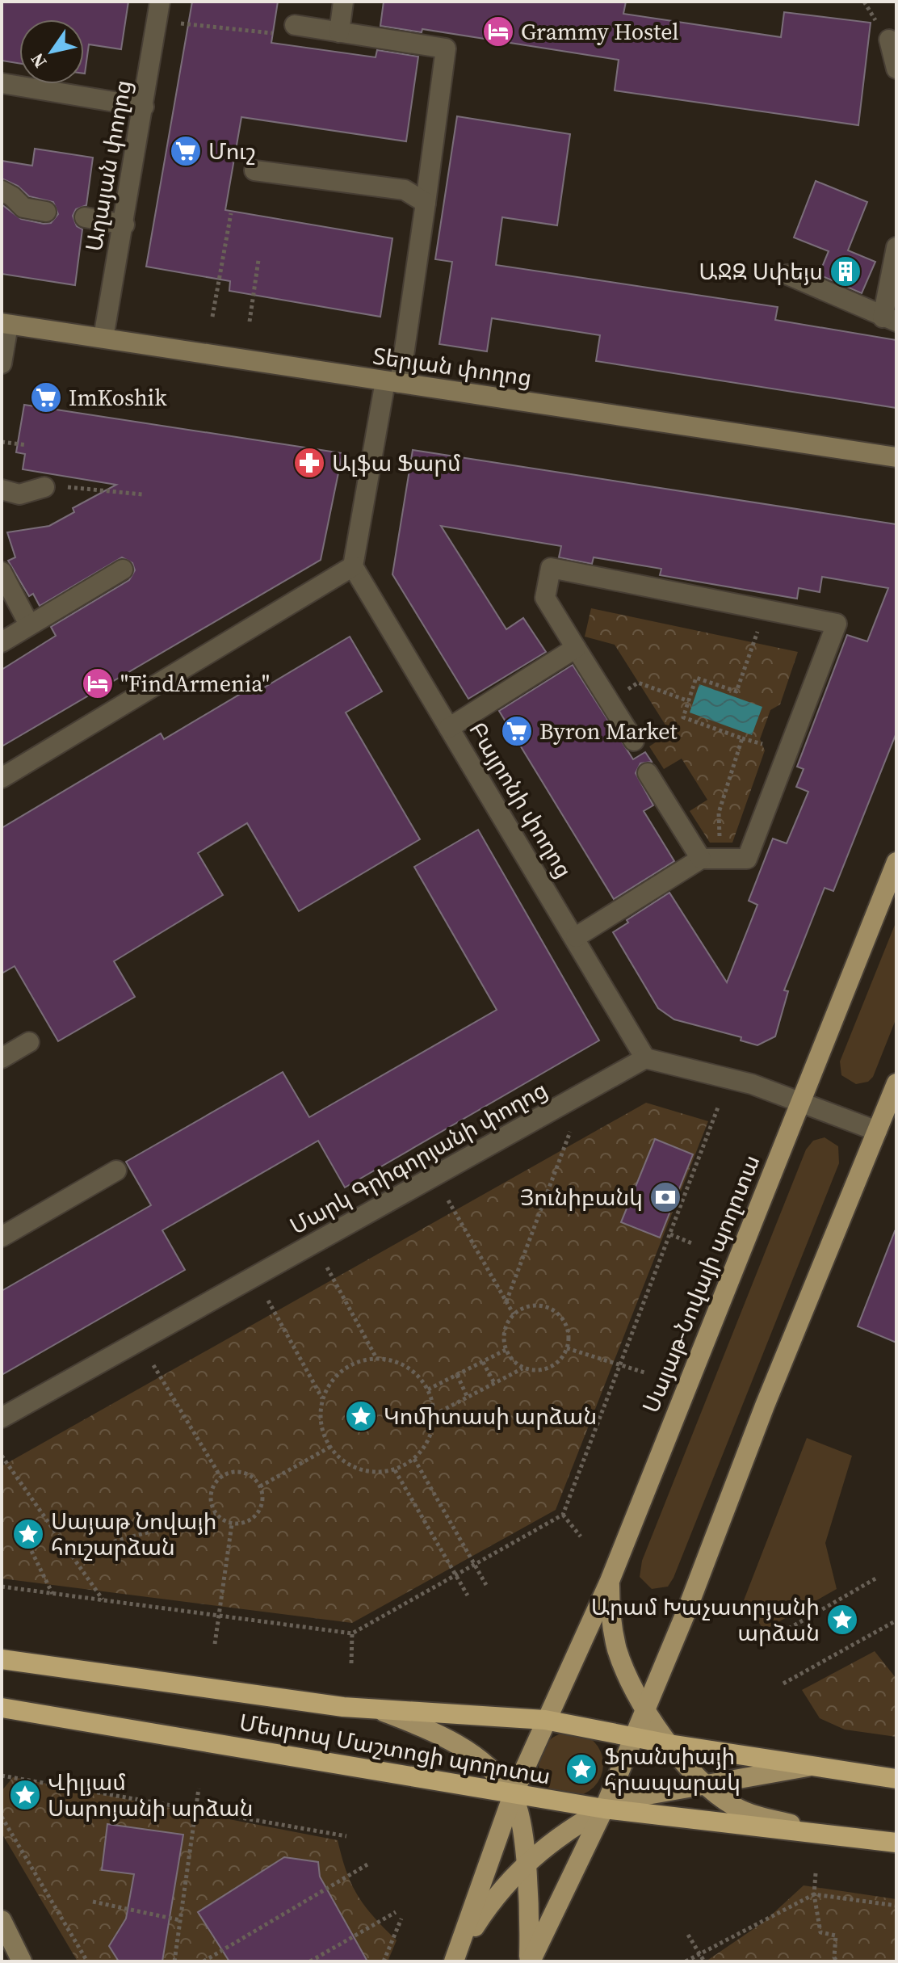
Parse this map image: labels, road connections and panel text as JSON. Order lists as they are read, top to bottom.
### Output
{
  "streets": {
    "highway": ["Մեսրոպ Մաշտոցի պողոտա"],
    "main road": ["Սայաթ-Նովայի պողոտա"],
    "street": [
      "Աղայան փողոց",
      "Տերյան փողոց",
      "Բայրոնի փողոց",
      "Մարկ Գրիգորյանի փողոց"
    ]
  },
  "crossings": [
    ["Աղայան փողոց", "Տերյան փողոց"],
    ["Բայրոնի փողոց", "Մարկ Գրիգորյանի փողոց"],
    ["Սայաթ-Նովայի պողոտա", "Մեսրոպ Մաշտոցի պողոտա"]
  ],
  "places": {
    "hotel": ["Grammy Hostel", "\"FindArmenia\""],
    "supermarket": ["Մուշ", "ImKoshik", "Byron Market"],
    "building": ["ԱՋԶ Սփեյս"],
    "pharmacy": ["Ալֆա Ֆարմ"],
    "bank": ["Յունիբանկ"],
    "place": [
      "Կոմիտասի արձան",
      "Սայաթ Նովայի հուշարձան",
      "Արամ Խաչատրյանի արձան",
      "Ֆրանսիայի հրապարակ",
      "Վիլյամ Սարոյանի արձան"
    ]
  },
  "north": "bottom left"
}
